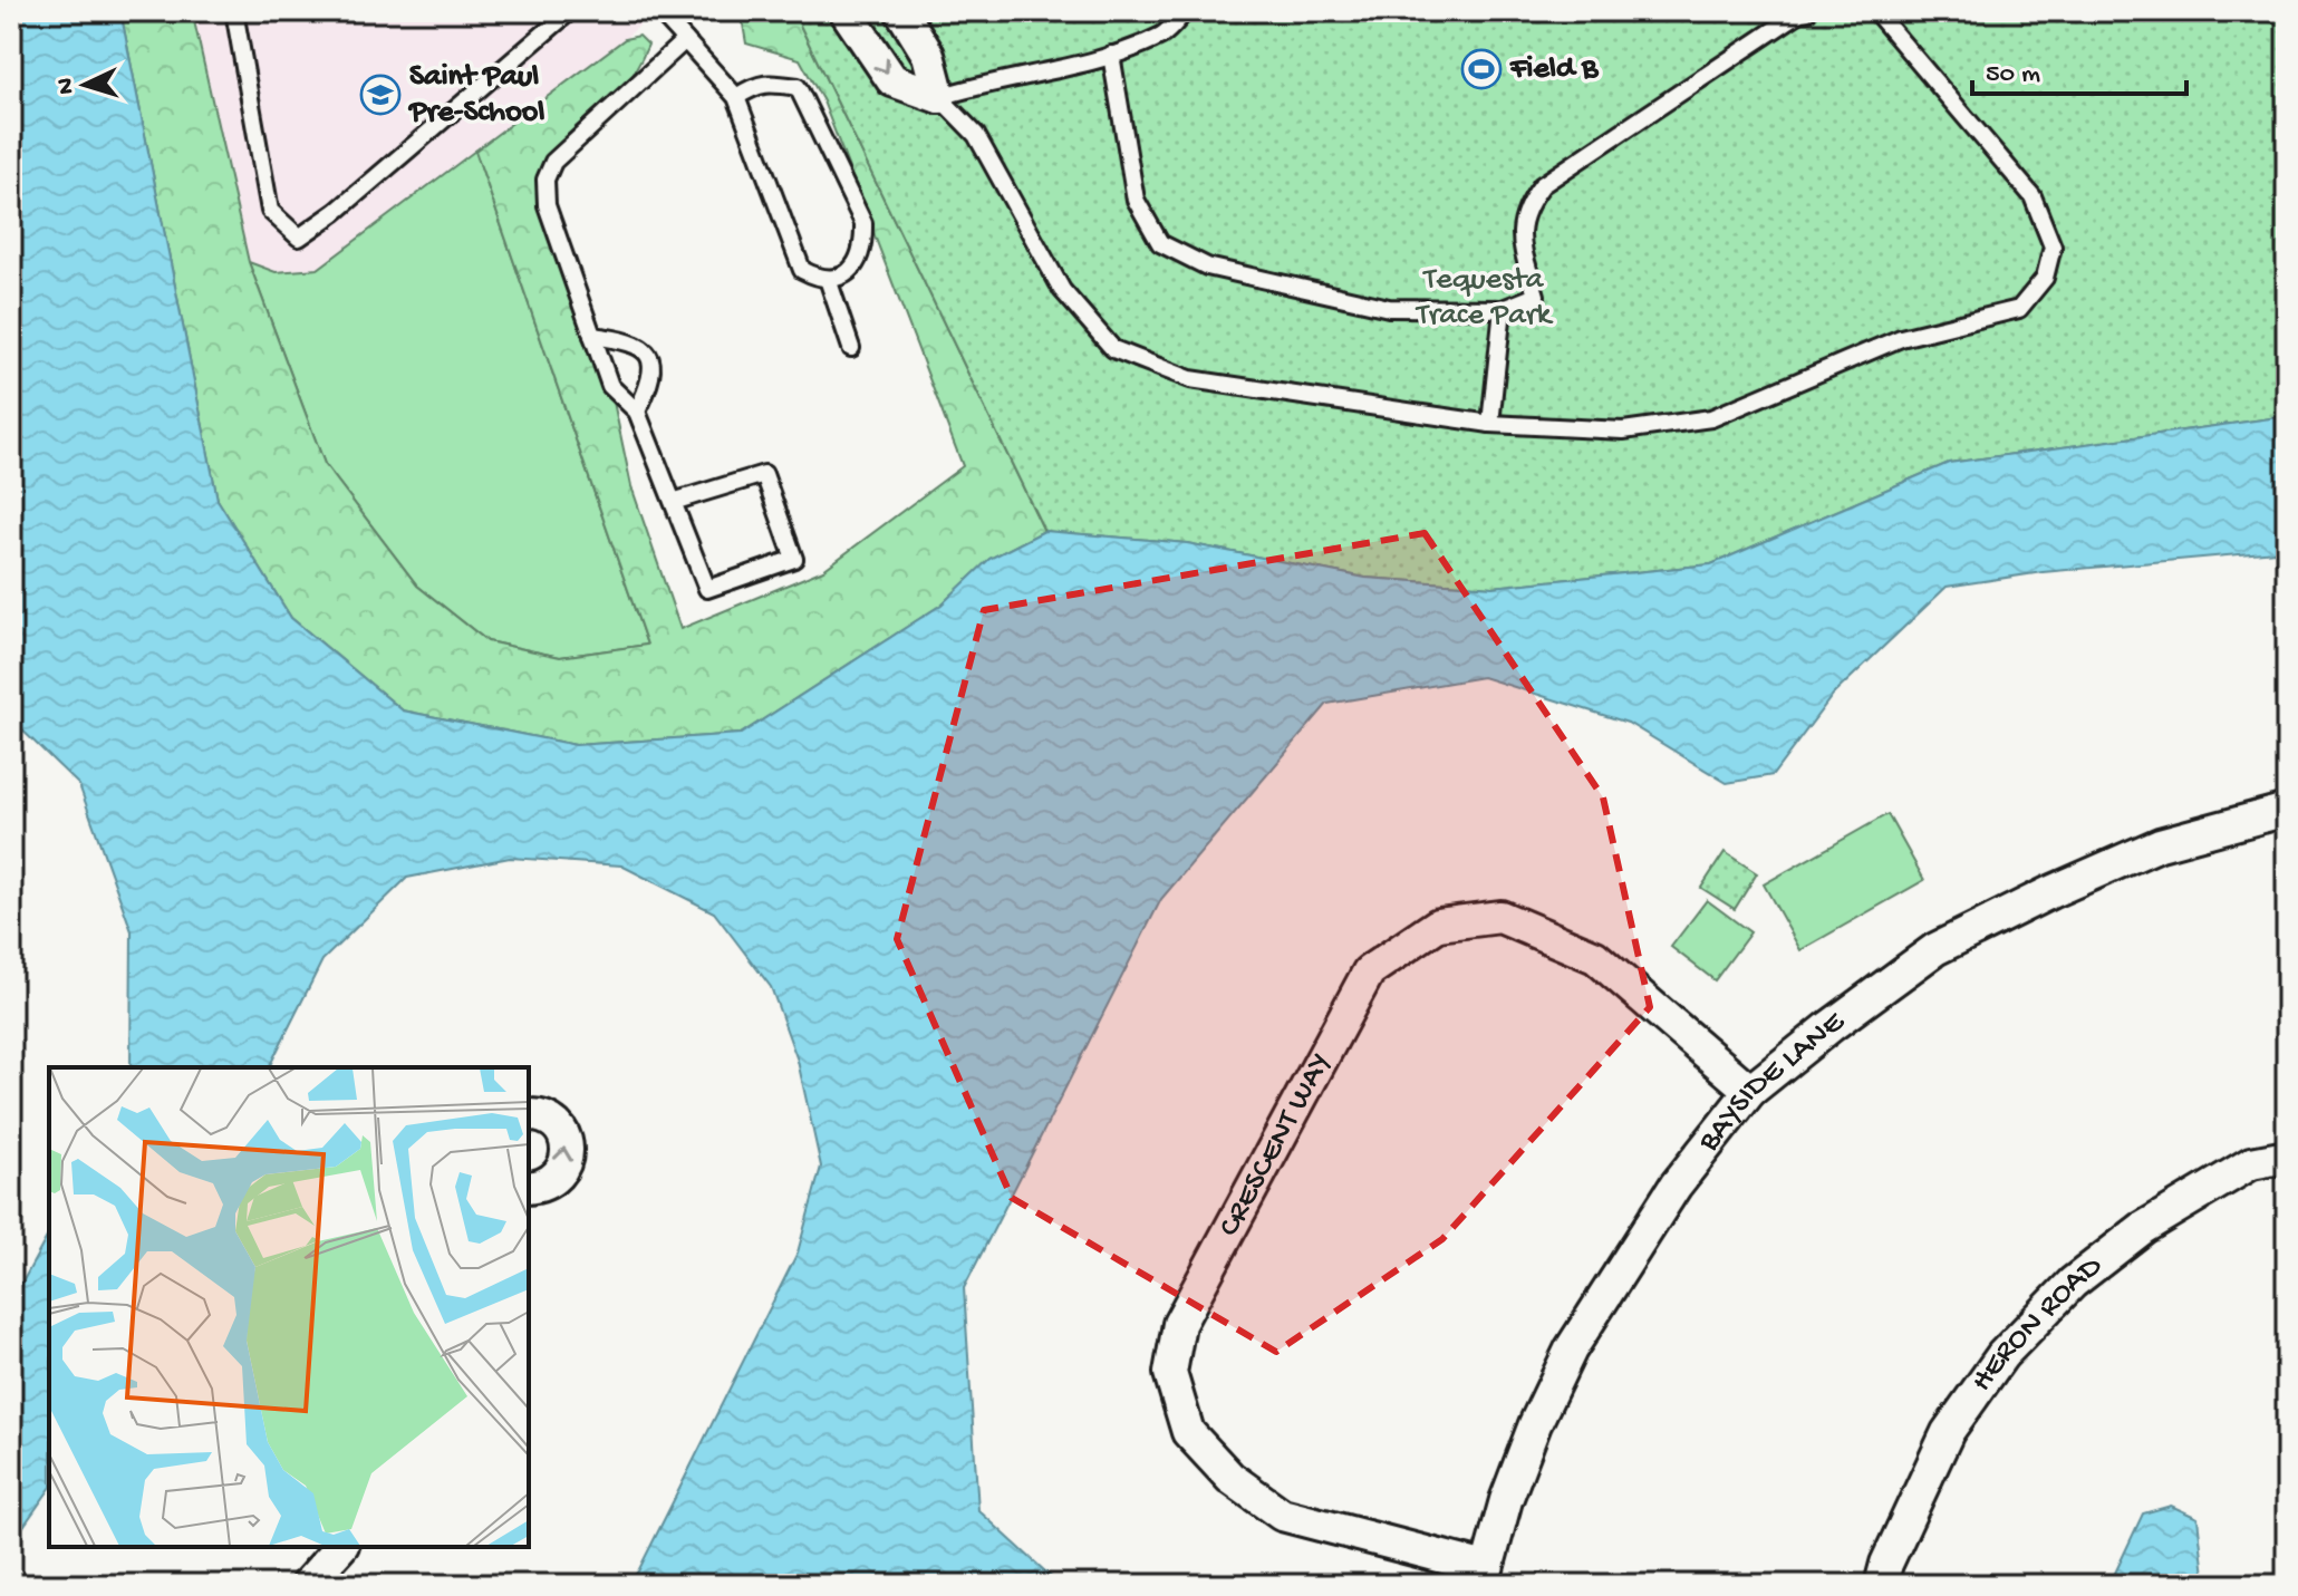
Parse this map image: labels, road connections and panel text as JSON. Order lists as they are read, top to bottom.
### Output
{
  "streets": {
    "street": ["BAYSIDE LANE", "CRESCENT WAY", "HERON ROAD"]
  },
  "crossings": [
    ["BAYSIDE LANE", "CRESCENT WAY"]
  ],
  "parks": ["Tequesta Trace Park"],
  "places": {
    "sports": ["Field B"],
    "school or university": ["Saint Paul Pre-School"]
  },
  "scale_bar": "50 m",
  "north": "left"
}
